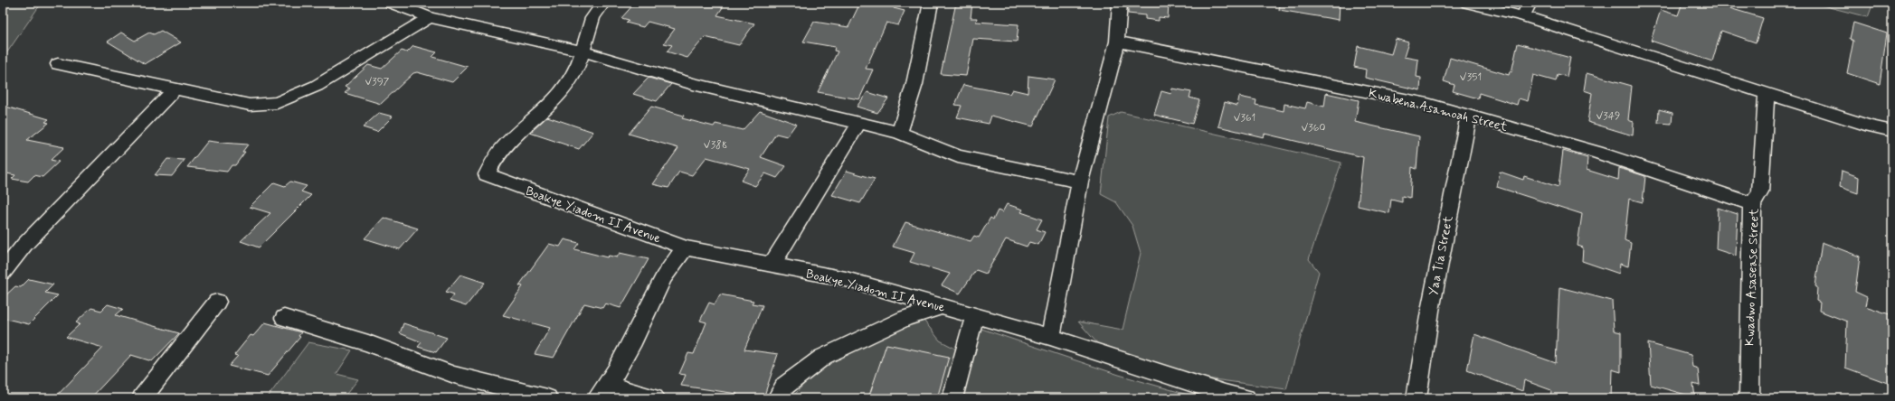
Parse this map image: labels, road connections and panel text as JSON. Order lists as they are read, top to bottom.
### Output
{
  "streets": {
    "street": [
      "Kwabena Asamoah Street",
      "Boakye Yiadom II Avenue",
      "Yaa Tia Street",
      "Kwadwo Asasease Street"
    ]
  },
  "crossings": [
    ["Kwabena Asamoah Street", "Yaa Tia Street"],
    ["Kwabena Asamoah Street", "Kwadwo Asasease Street"]
  ],
  "house_numbers": [
    "V351",
    "V397",
    "V349",
    "V361",
    "V360",
    "V388"
  ]
}
